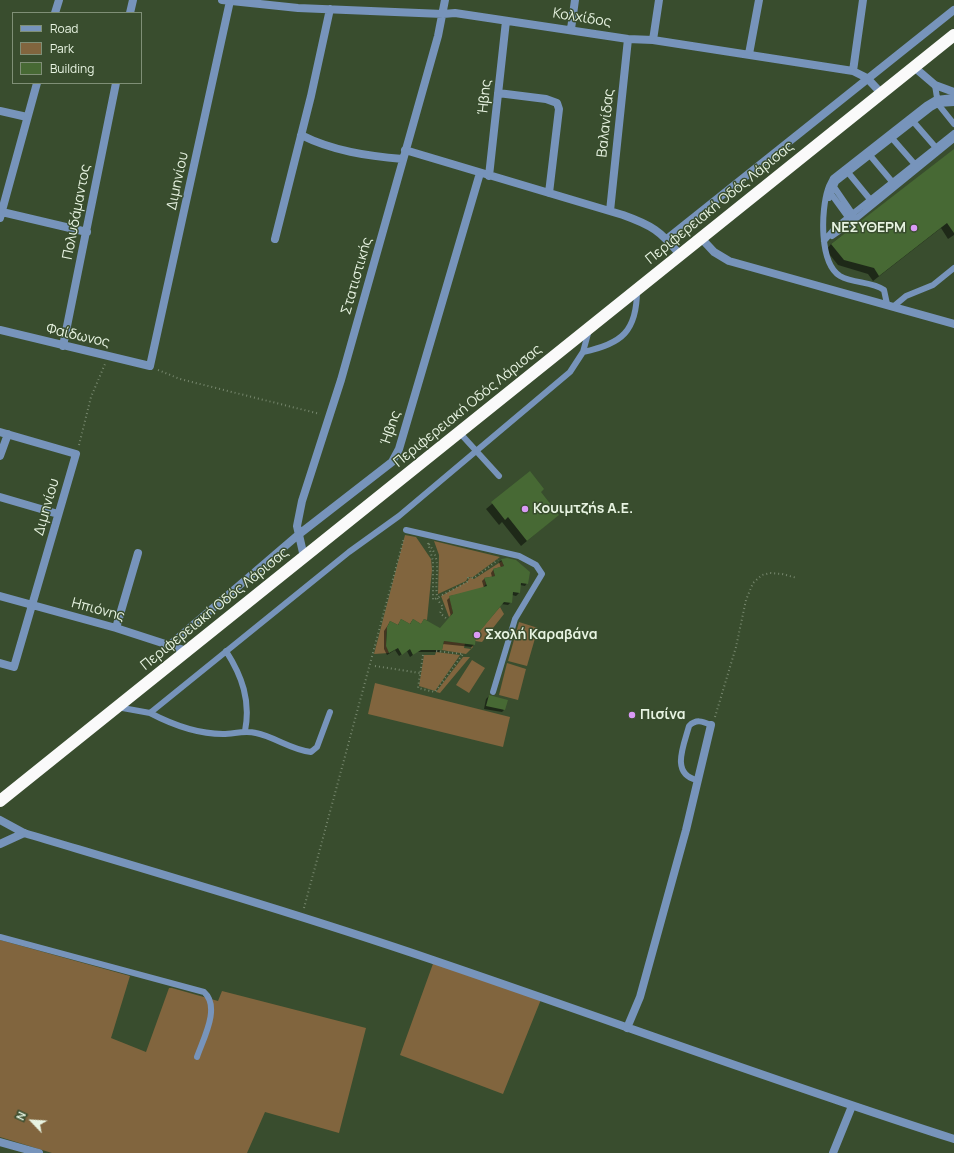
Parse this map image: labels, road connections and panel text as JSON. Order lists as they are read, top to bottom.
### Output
{
  "streets": {
    "highway": ["Περιφερειακή Οδός Λάρισας"],
    "street": [
      "Κολχίδος",
      "Ήβης",
      "Βαλανίδας",
      "Διμηνίου",
      "Πολυδάμαντος",
      "Στατιστικής",
      "Φαίδωνος",
      "Ηπιόνης"
    ]
  },
  "crossings": [
    ["Κολχίδος", "Ήβης"],
    ["Κολχίδος", "Βαλανίδας"],
    ["Κολχίδος", "Διμηνίου"],
    ["Κολχίδος", "Περιφερειακή Οδός Λάρισας"],
    ["Κολχίδος", "Στατιστικής"],
    ["Ήβης", "Στατιστικής"],
    ["Ήβης", "Ηπιόνης"],
    ["Διμηνίου", "Φαίδωνος"],
    ["Διμηνίου", "Ηπιόνης"],
    ["Περιφερειακή Οδός Λάρισας", "Στατιστικής"],
    ["Περιφερειακή Οδός Λάρισας", "Ηπιόνης"],
    ["Πολυδάμαντος", "Φαίδωνος"]
  ],
  "places": [
    "ΝΕΣΥΘΕΡΜ",
    "Κουιμτζήs Α.Ε.",
    "Σχολή Καραβάνα",
    "Πισίνα"
  ],
  "legend": ["Road", "Park", "Building"],
  "north": "top left"
}
